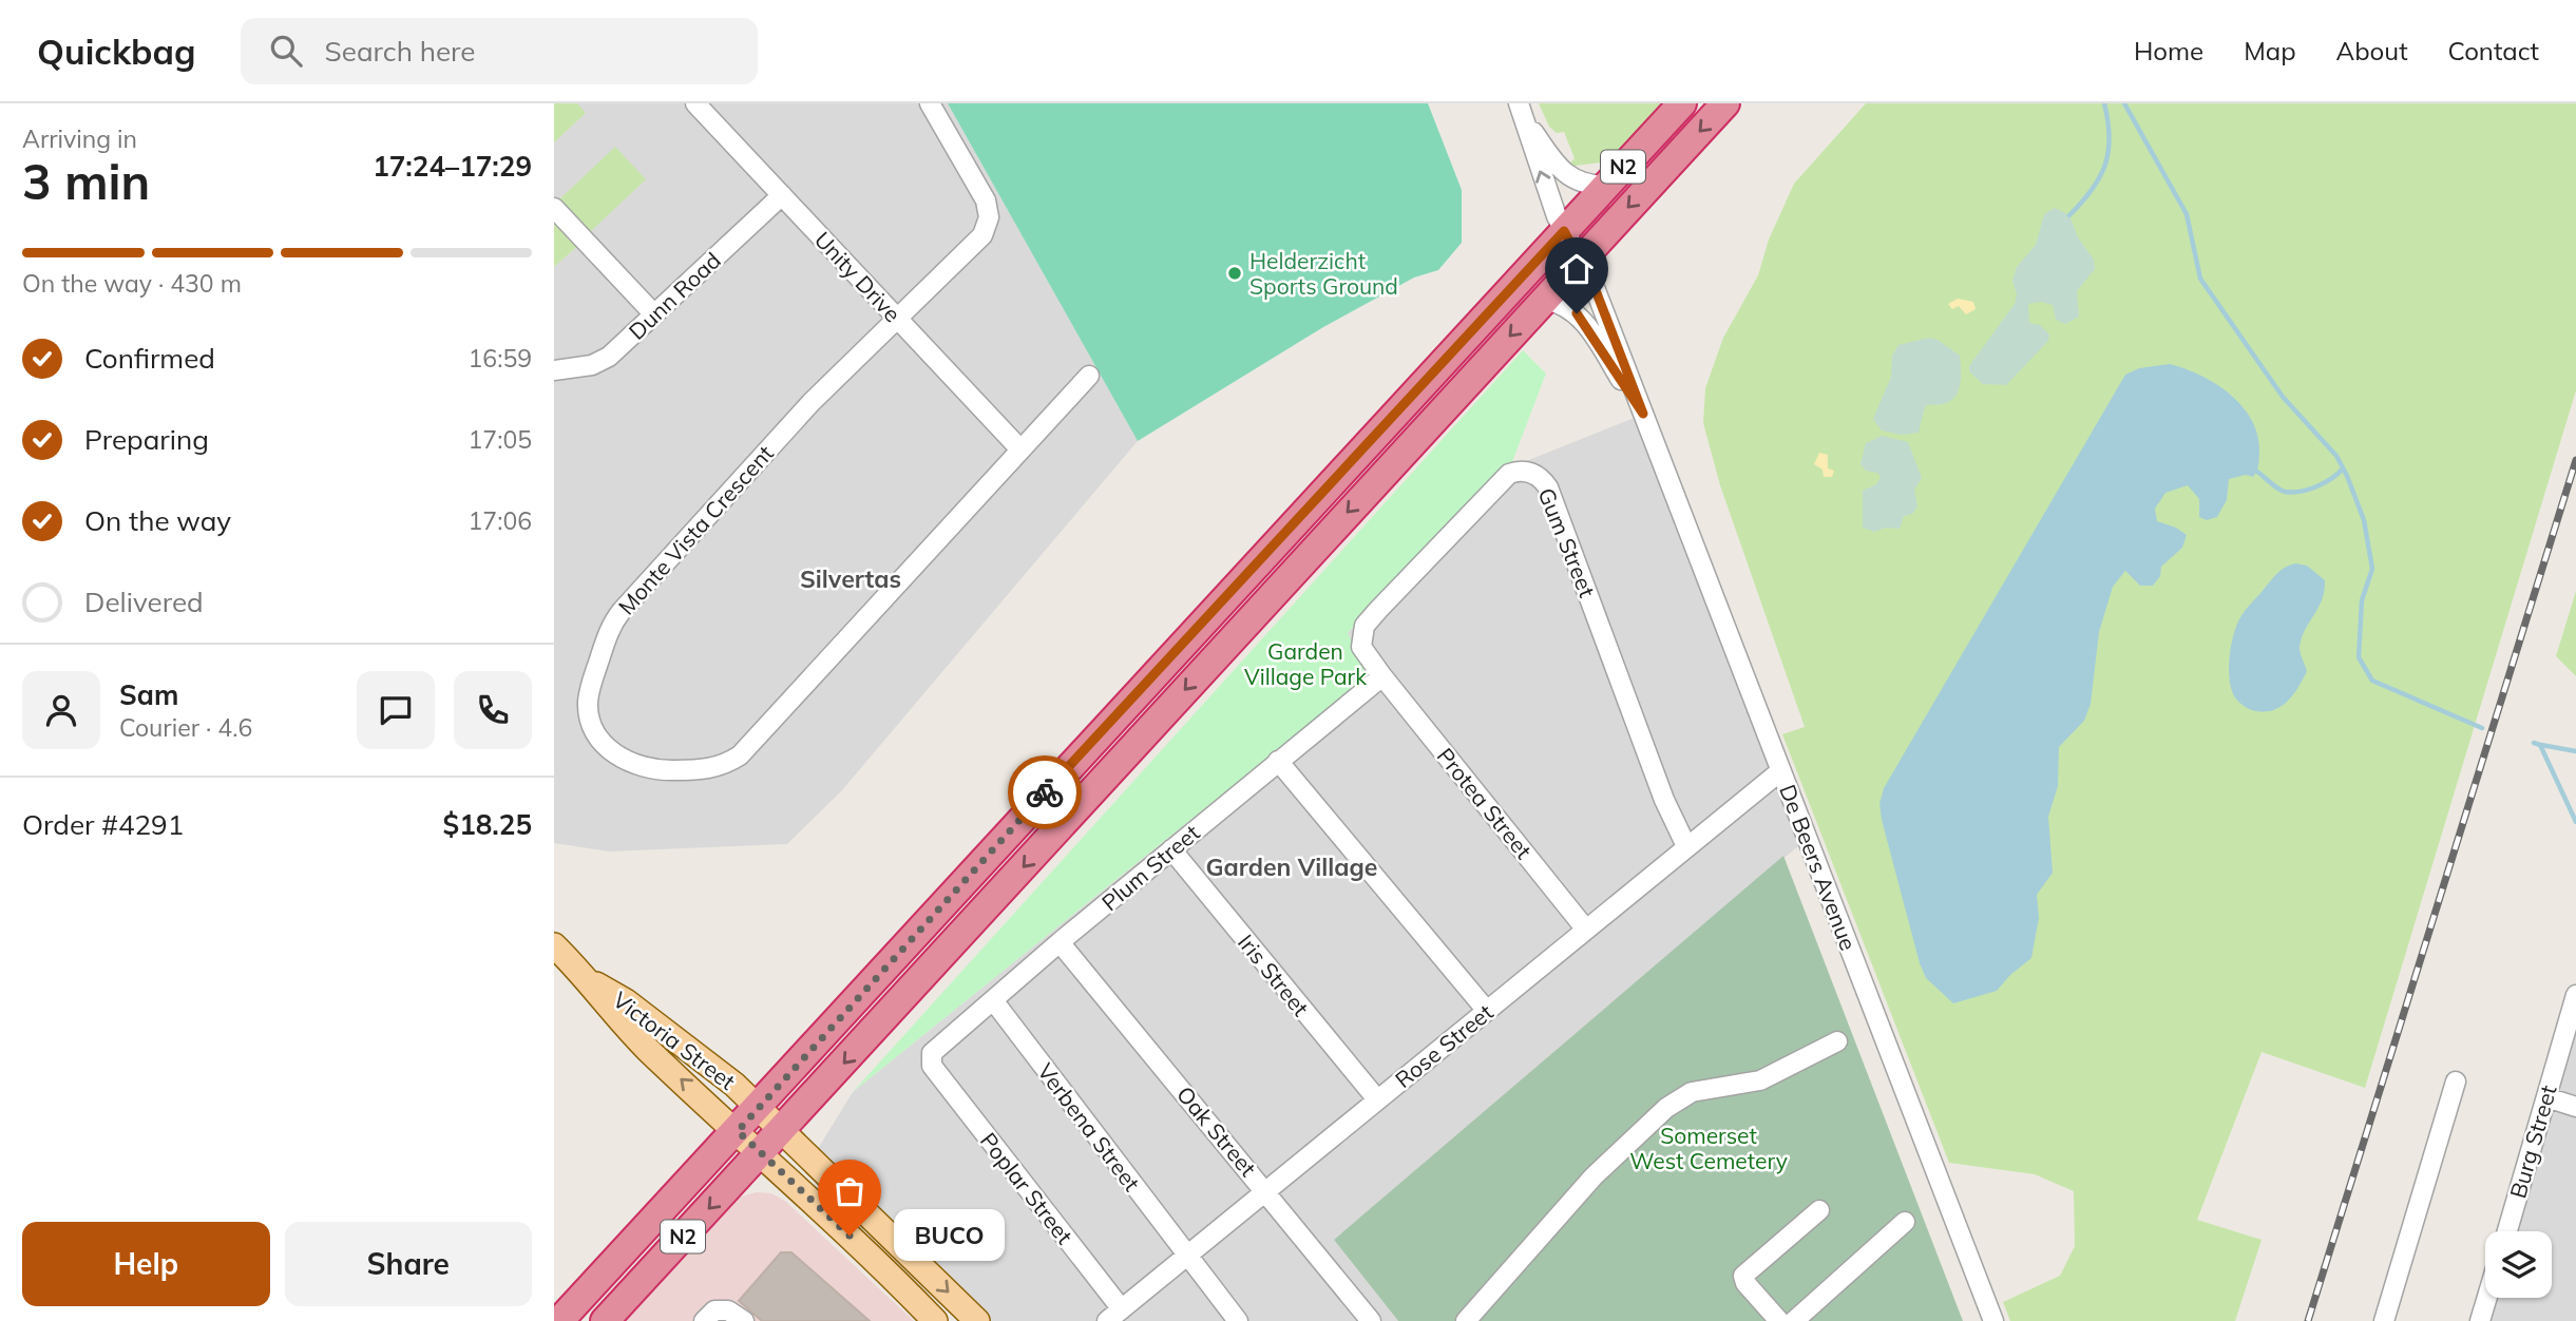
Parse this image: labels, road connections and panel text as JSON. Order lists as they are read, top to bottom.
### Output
{
  "streets": {
    "highway": ["N2"],
    "main road": ["Victoria Street"],
    "street": [
      "Unity Drive",
      "Dunn Road",
      "Monte Vista Crescent",
      "Gum Street",
      "Protea Street",
      "Plum Street",
      "De Beers Avenue",
      "Iris Street",
      "Rose Street",
      "Verbena Street",
      "Oak Street",
      "Burg Street",
      "Poplar Street"
    ]
  },
  "crossings": [
    ["N2", "De Beers Avenue"],
    ["N2", "Victoria Street"],
    ["Unity Drive", "Dunn Road"],
    ["Unity Drive", "Monte Vista Crescent"],
    ["Gum Street", "Protea Street"],
    ["Gum Street", "Plum Street"],
    ["Gum Street", "Rose Street"],
    ["Protea Street", "Plum Street"],
    ["Protea Street", "Rose Street"],
    ["Plum Street", "Iris Street"],
    ["Plum Street", "Verbena Street"],
    ["Plum Street", "Oak Street"],
    ["Plum Street", "Poplar Street"],
    ["De Beers Avenue", "Rose Street"],
    ["Iris Street", "Rose Street"],
    ["Rose Street", "Verbena Street"],
    ["Rose Street", "Oak Street"],
    ["Rose Street", "Poplar Street"]
  ],
  "districts": ["Silvertas", "Garden Village"],
  "parks": ["Garden Village Park", "Somerset West Cemetery"],
  "places": ["Helderzicht Sports Ground", "BUCO"],
  "page": {
    "header": "Quickbag",
    "search": "Search here",
    "nav": [
      "Home",
      "Map",
      "About",
      "Contact"
    ],
    "heading": ["3 min", "Arriving in", "17:24–17:29"],
    "panel": [
      "Sam",
      "Courier · 4.6",
      "Order #4291",
      "$18.25"
    ],
    "bar": "On the way · 430 m",
    "list": [
      ["Confirmed", "16:59"],
      ["Preparing", "17:05"],
      ["On the way", "17:06"],
      "Delivered"
    ],
    "buttons": ["Help", "Share"],
    "bubble": "BUCO"
  }
}
